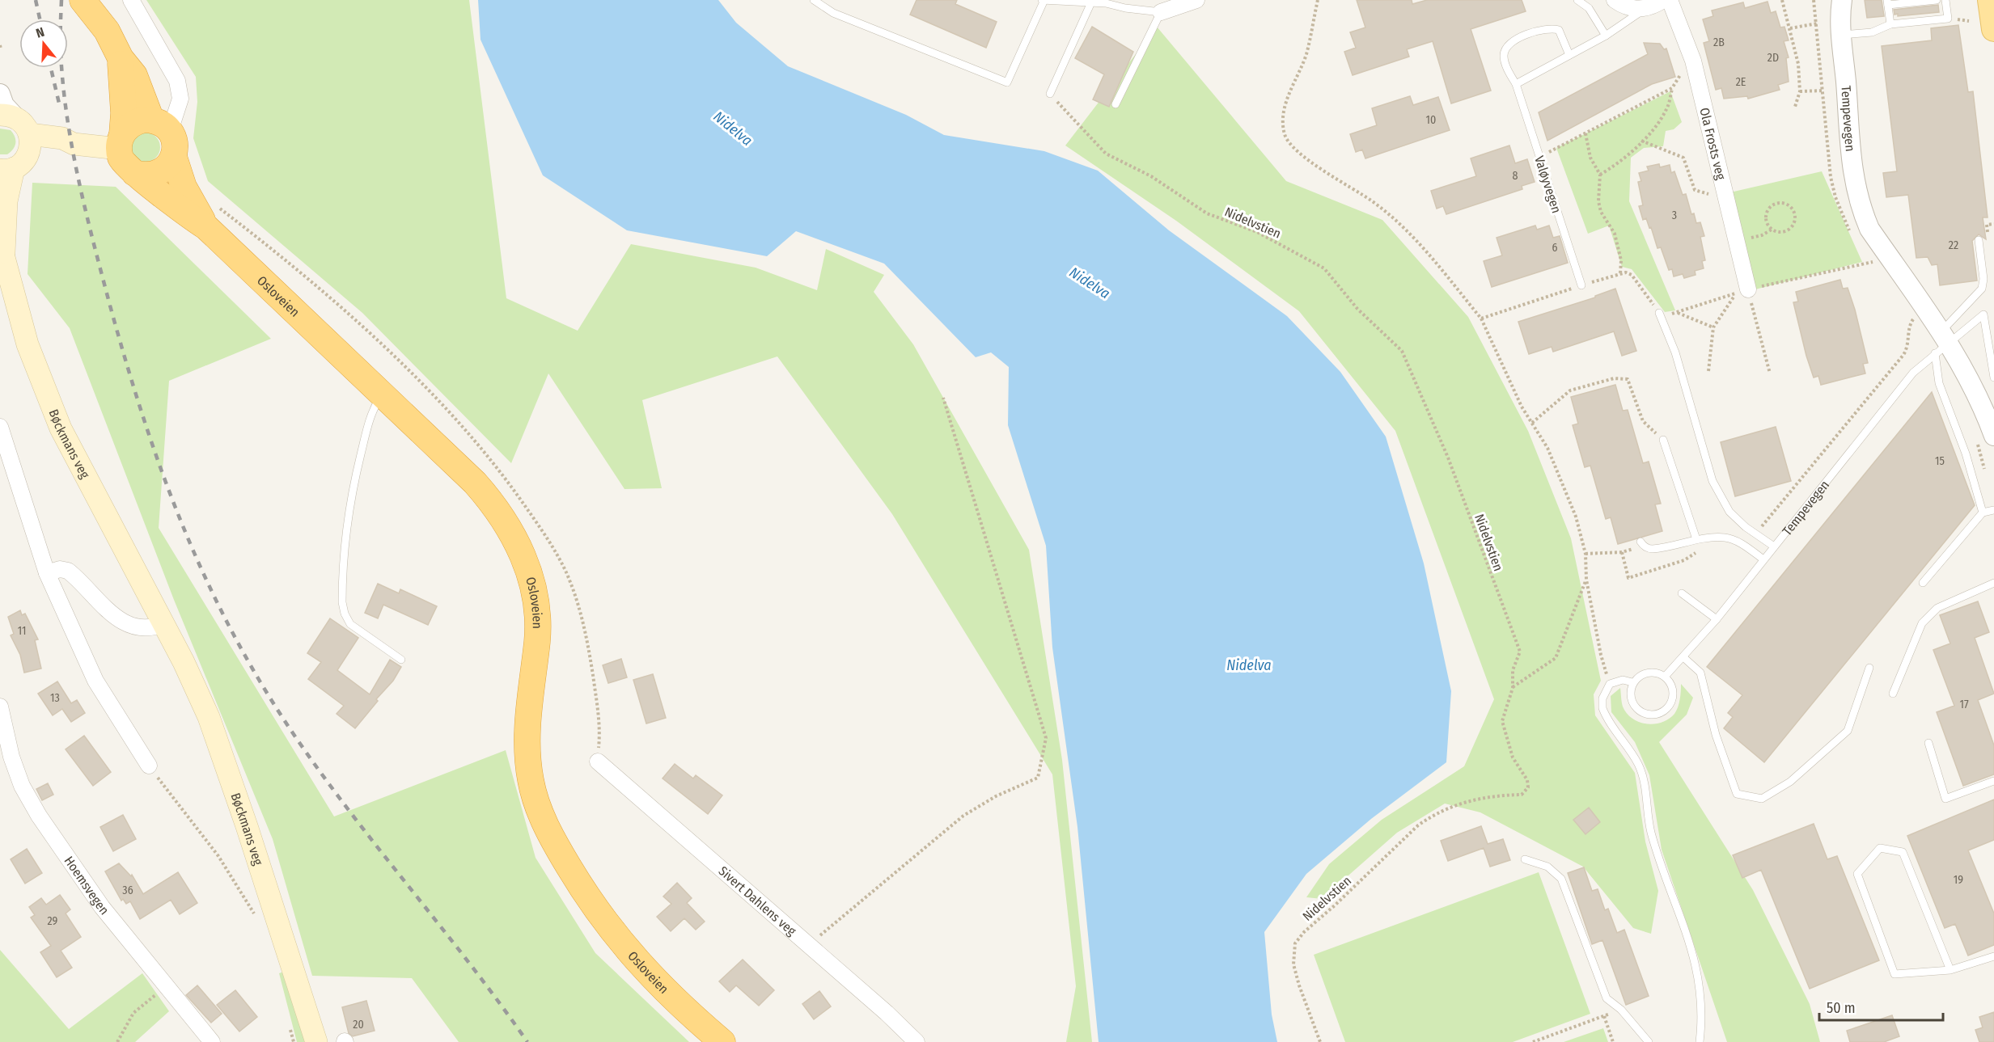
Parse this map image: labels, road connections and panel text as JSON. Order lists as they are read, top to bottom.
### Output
{
  "streets": {
    "highway": ["Osloveien"],
    "main road": ["Bøckmans veg"],
    "street": [
      "Tempevegen",
      "Ola Frosts veg",
      "Hoemsvegen",
      "Sivert Dahlens veg"
    ],
    "lane": ["Valøyvegen"],
    "path": ["Nidelvstien"]
  },
  "water": ["Nidelva"],
  "house_numbers": [
    "2B",
    "2D",
    "2E",
    "10",
    "8",
    "3",
    "22",
    "6",
    "15",
    "11",
    "13",
    "17",
    "19",
    "36",
    "29",
    "20"
  ],
  "scale_bar": "50 m",
  "north": "top"
}
